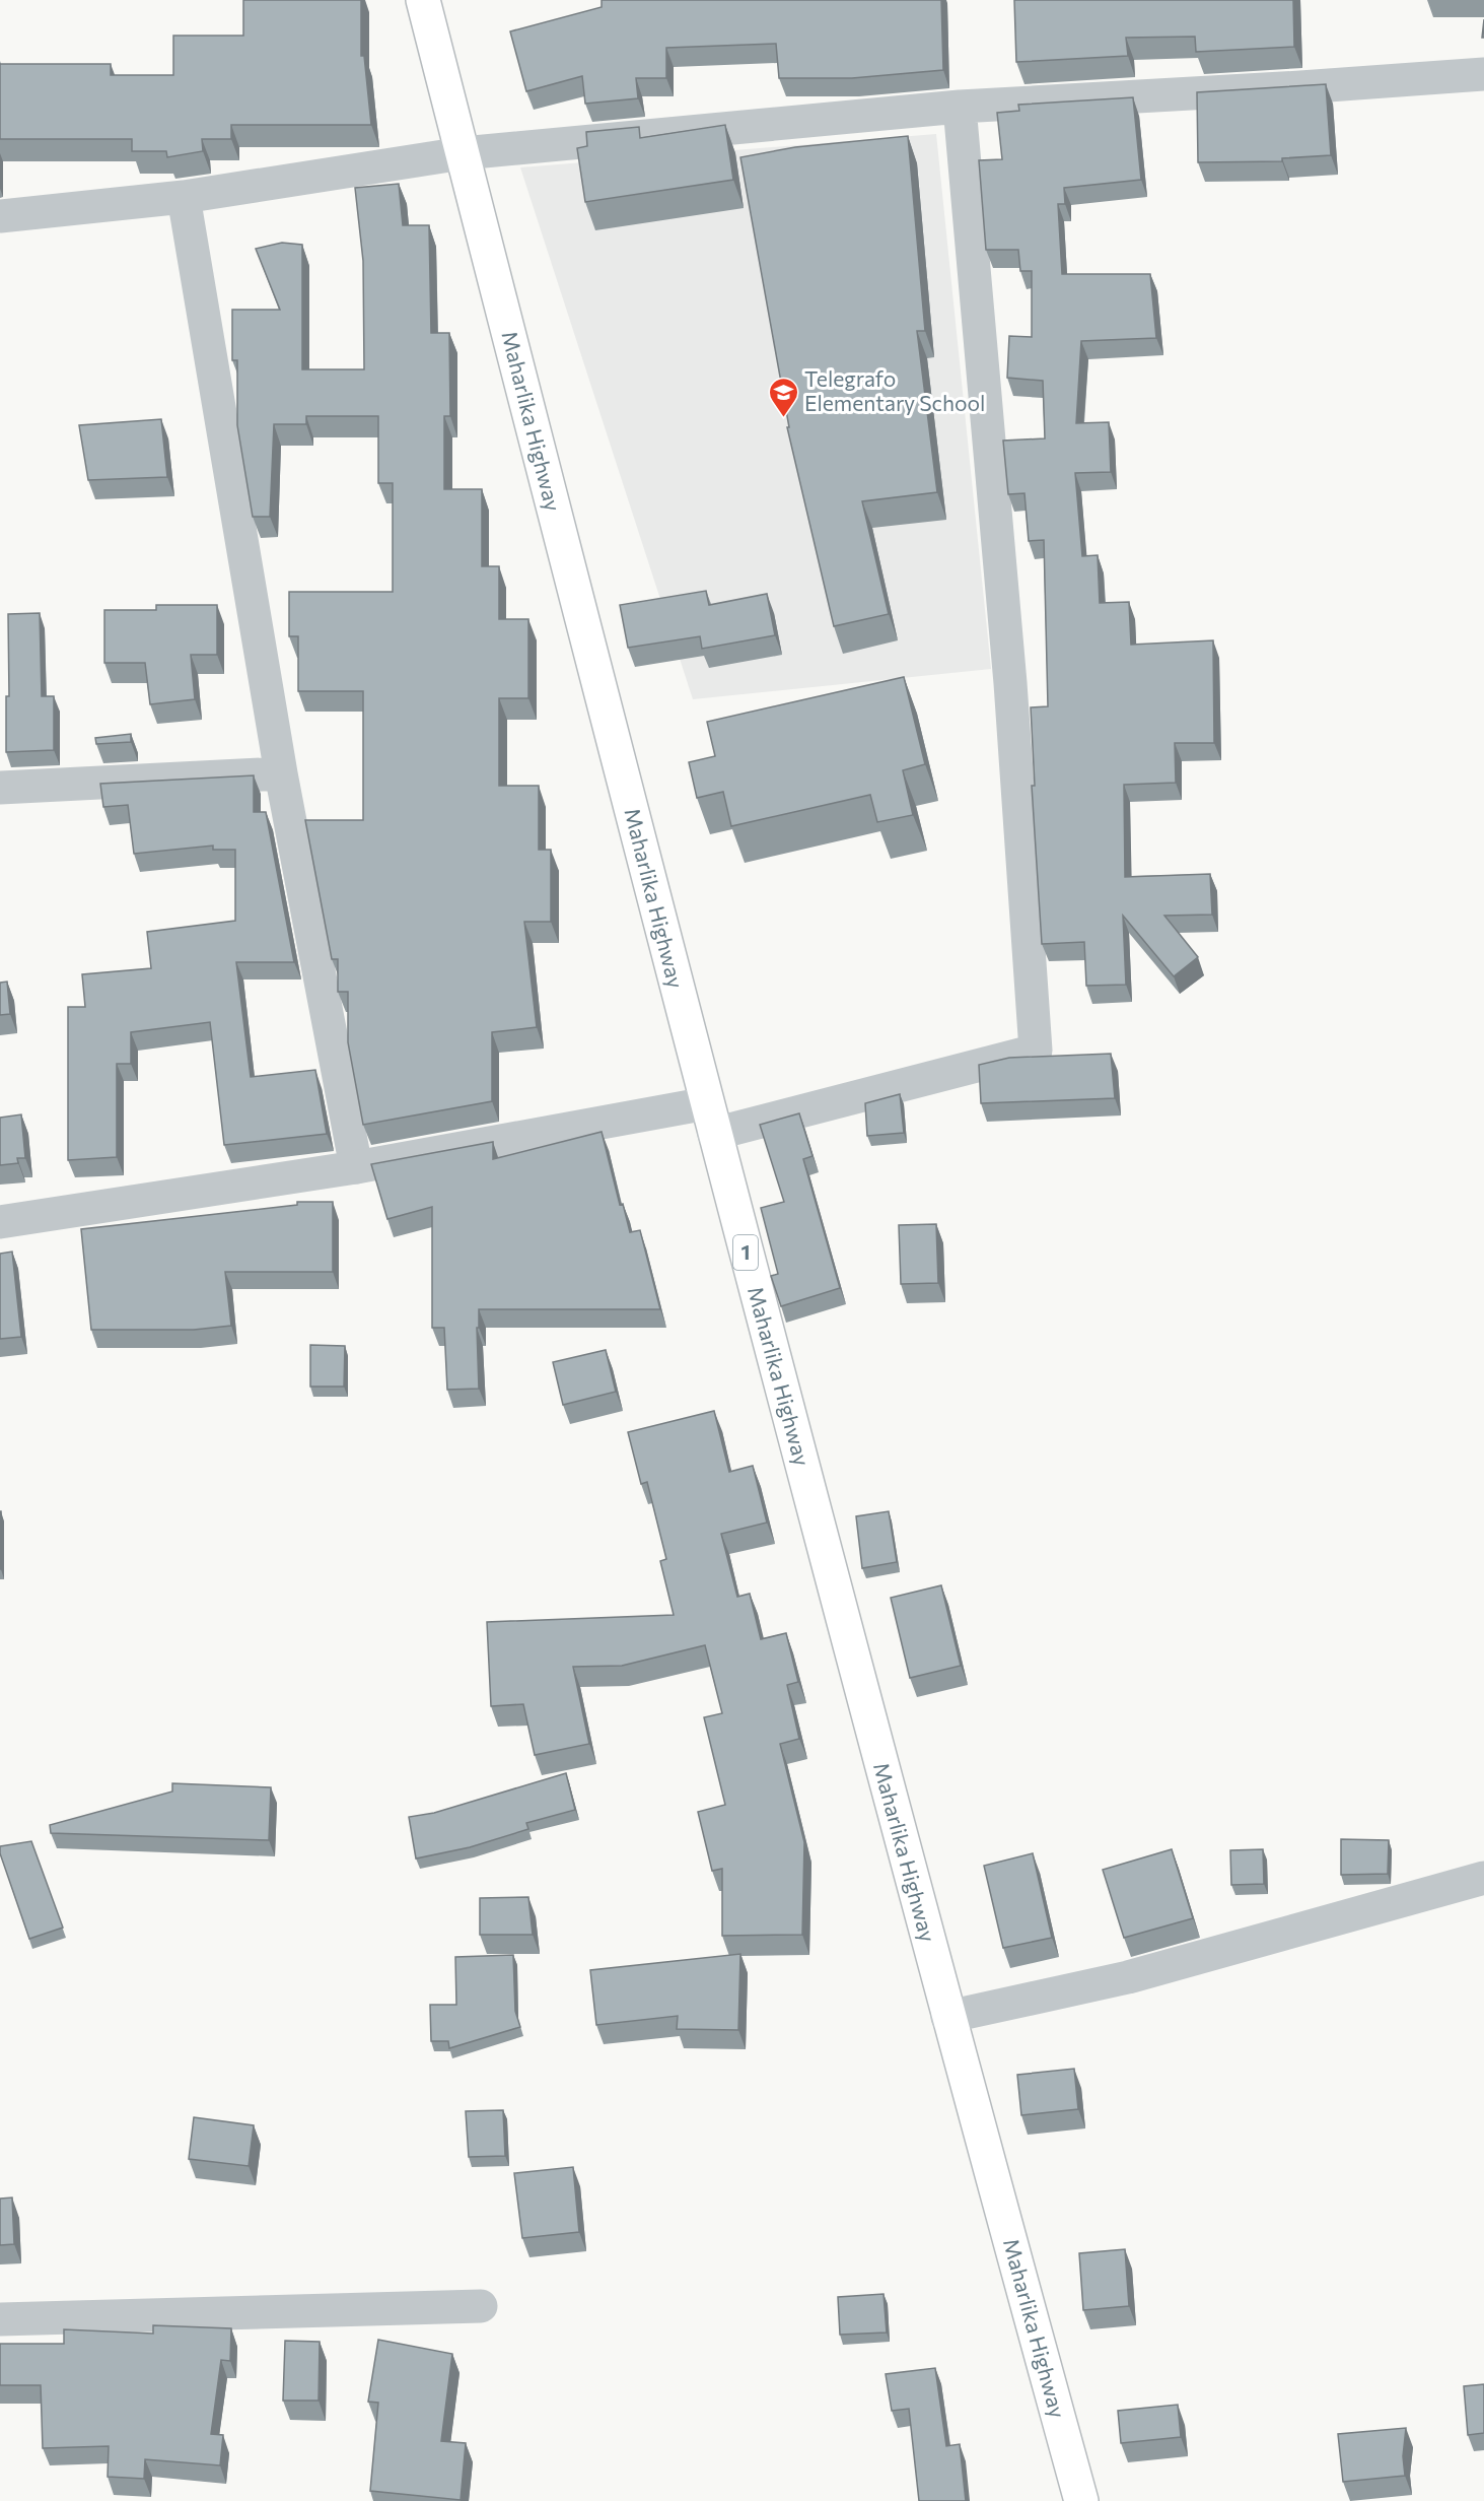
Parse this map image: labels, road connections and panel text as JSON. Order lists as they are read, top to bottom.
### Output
{
  "streets": {
    "highway": ["Maharlika Highway", "1"]
  },
  "places": {
    "school or university": ["Telegrafo Elementary School"]
  }
}
